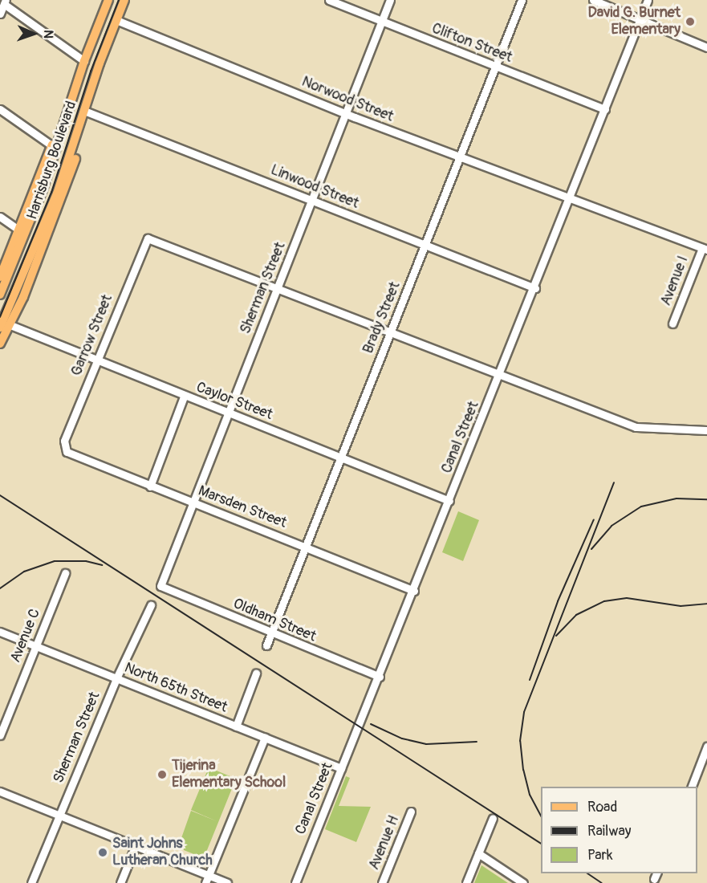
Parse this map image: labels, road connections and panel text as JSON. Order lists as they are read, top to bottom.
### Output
{
  "streets": {
    "main road": ["Harrisburg Boulevard"],
    "street": [
      "Clifton Street",
      "Norwood Street",
      "Linwood Street",
      "Avenue I",
      "Sherman Street",
      "Brady Street",
      "Garrow Street",
      "Caylor Street",
      "Canal Street",
      "Marsden Street",
      "Oldham Street",
      "Avenue C",
      "North 65th Street",
      "Avenue H"
    ]
  },
  "crossings": [
    ["Clifton Street", "Sherman Street"],
    ["Clifton Street", "Brady Street"],
    ["Clifton Street", "Canal Street"],
    ["Norwood Street", "Harrisburg Boulevard"],
    ["Norwood Street", "Avenue I"],
    ["Norwood Street", "Sherman Street"],
    ["Norwood Street", "Brady Street"],
    ["Norwood Street", "Canal Street"],
    ["Harrisburg Boulevard", "Linwood Street"],
    ["Linwood Street", "Sherman Street"],
    ["Linwood Street", "Brady Street"],
    ["Linwood Street", "Canal Street"],
    ["Sherman Street", "Garrow Street"],
    ["Sherman Street", "Caylor Street"],
    ["Sherman Street", "Marsden Street"],
    ["Sherman Street", "Oldham Street"],
    ["Sherman Street", "North 65th Street"],
    ["Brady Street", "Caylor Street"],
    ["Brady Street", "Marsden Street"],
    ["Brady Street", "Oldham Street"],
    ["Garrow Street", "Caylor Street"],
    ["Garrow Street", "Marsden Street"],
    ["Caylor Street", "Canal Street"],
    ["Canal Street", "Marsden Street"],
    ["Canal Street", "Oldham Street"],
    ["Canal Street", "North 65th Street"],
    ["Avenue C", "North 65th Street"]
  ],
  "places": ["David G. Burnet Elementary", "Tijerina Elementary School", "Saint Johns Lutheran Church"],
  "legend": ["Road", "Railway", "Park"],
  "north": "right"
}
